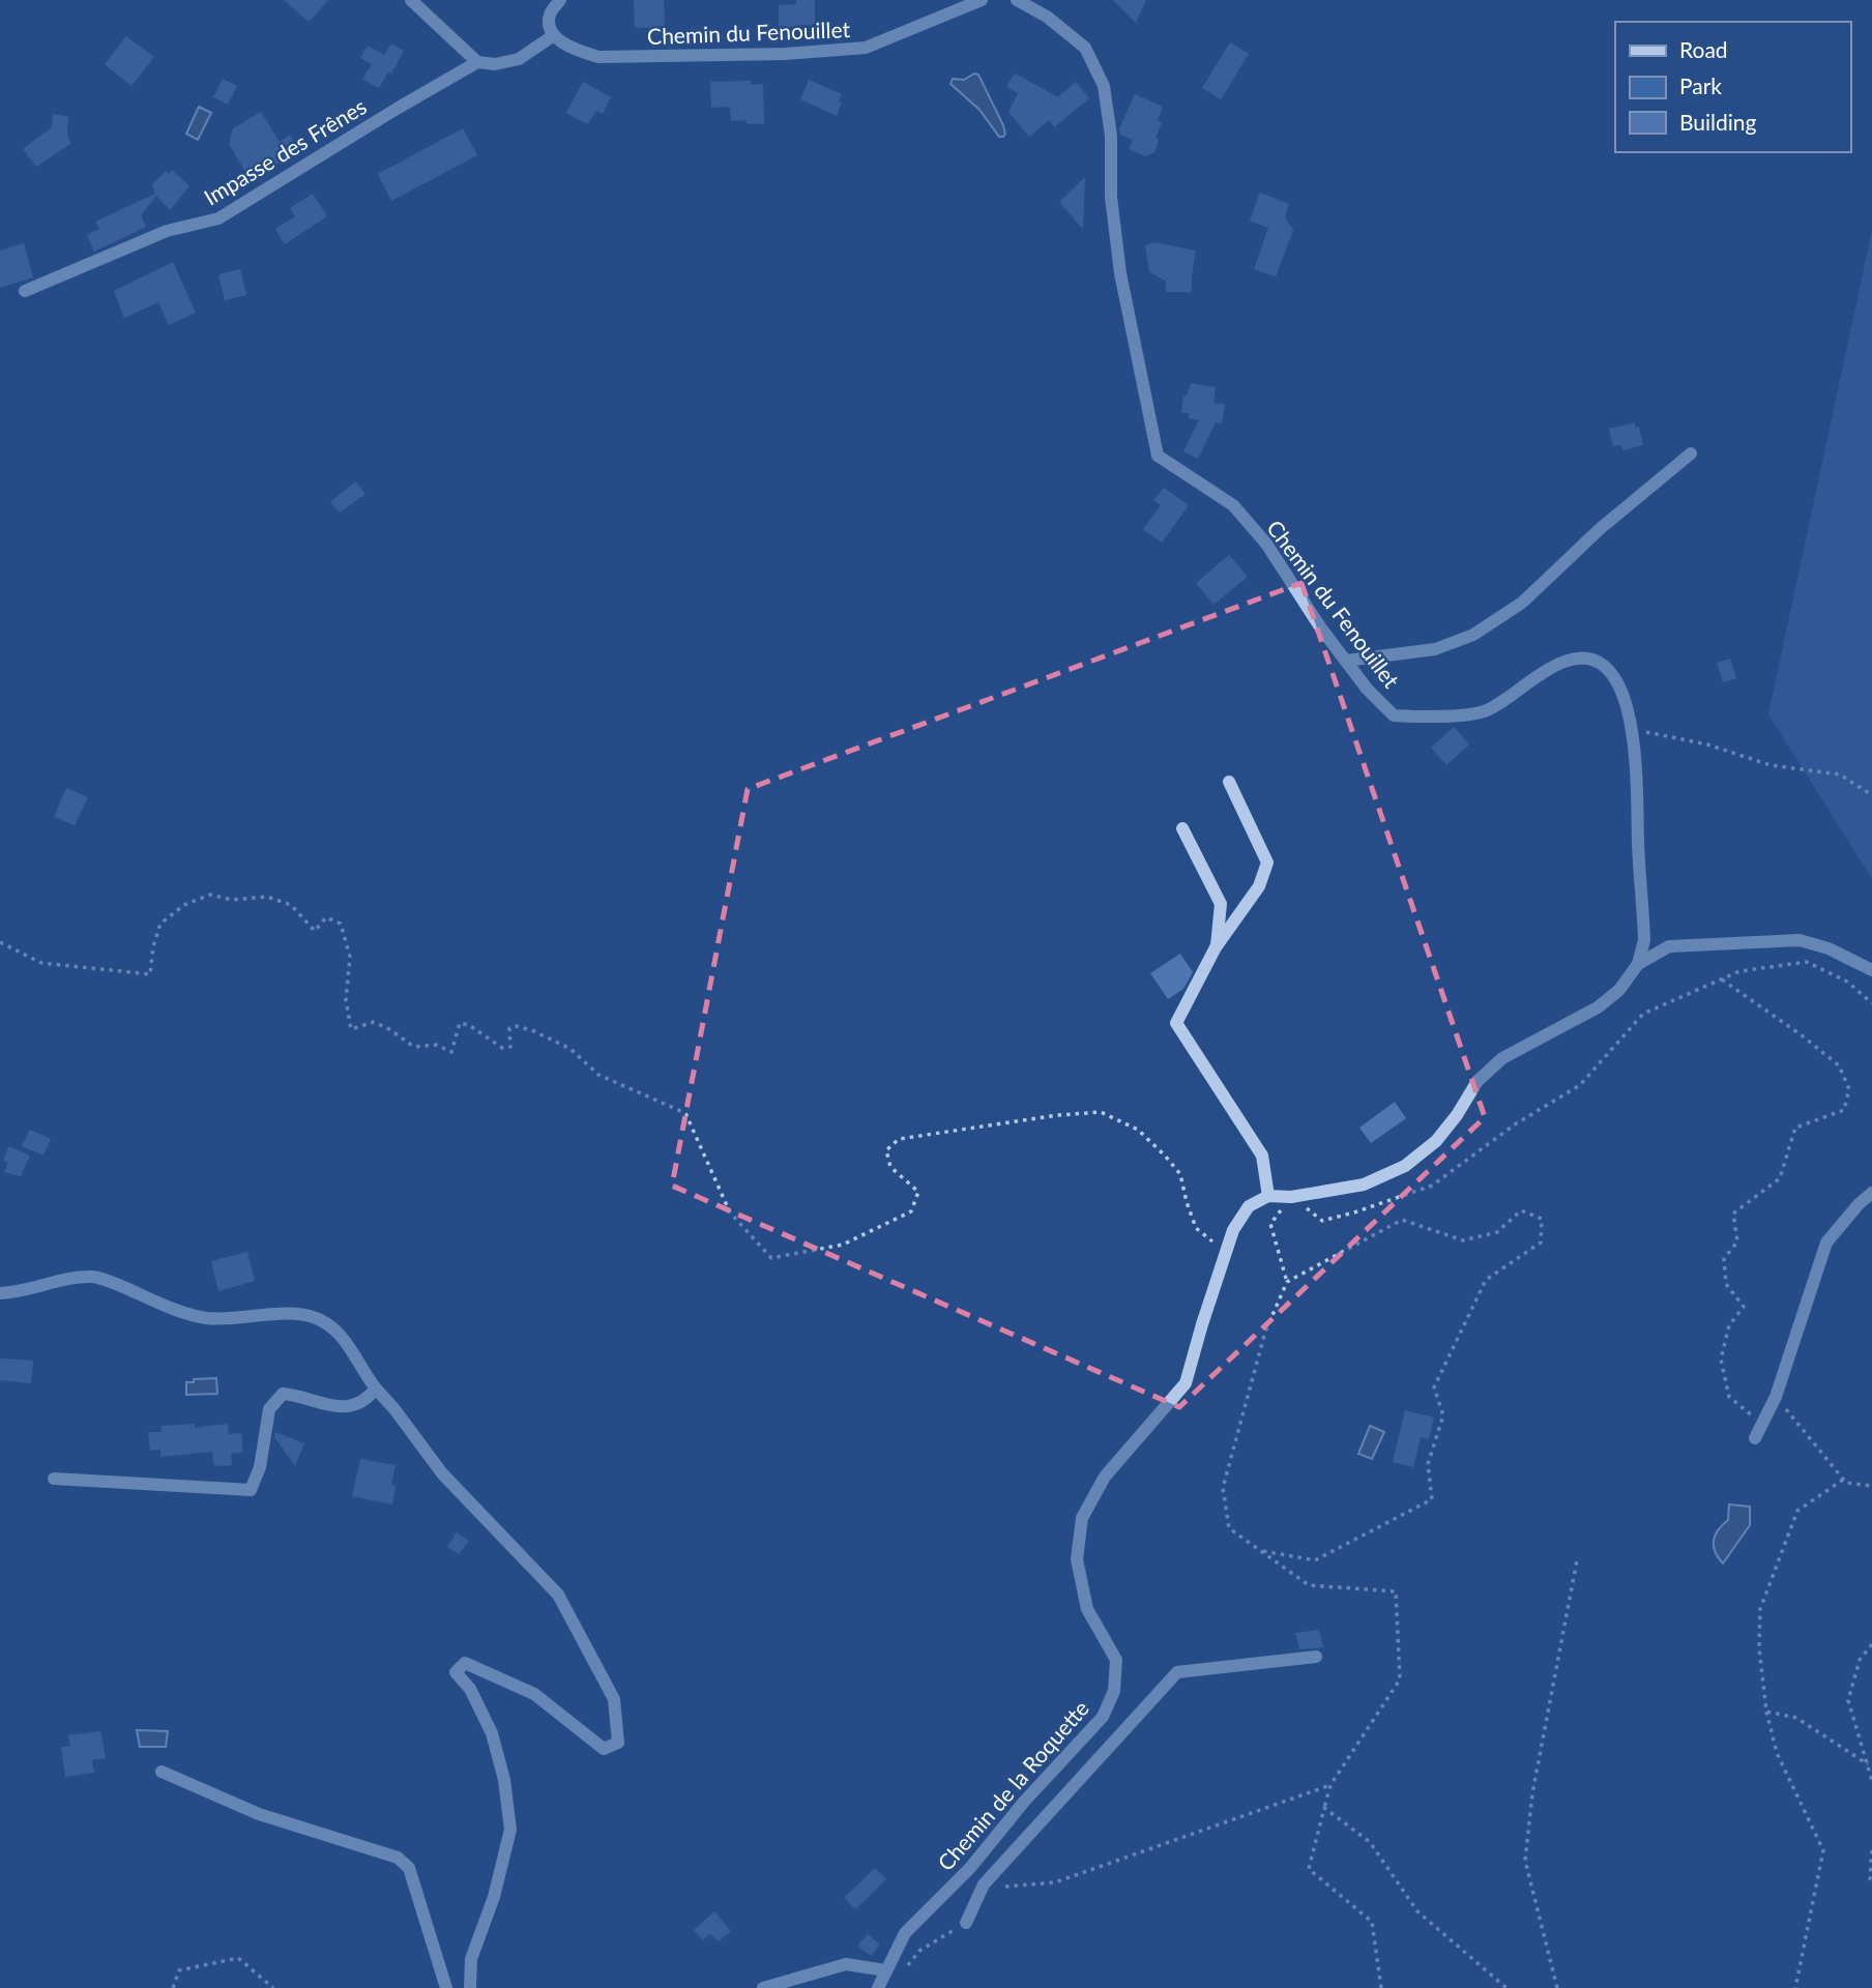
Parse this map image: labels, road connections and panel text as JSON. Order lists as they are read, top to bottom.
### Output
{
  "streets": {
    "street": ["Chemin du Fenouillet", "Impasse des Frênes", "Chemin de la Roquette"]
  },
  "legend": ["Road", "Park", "Building"]
}
